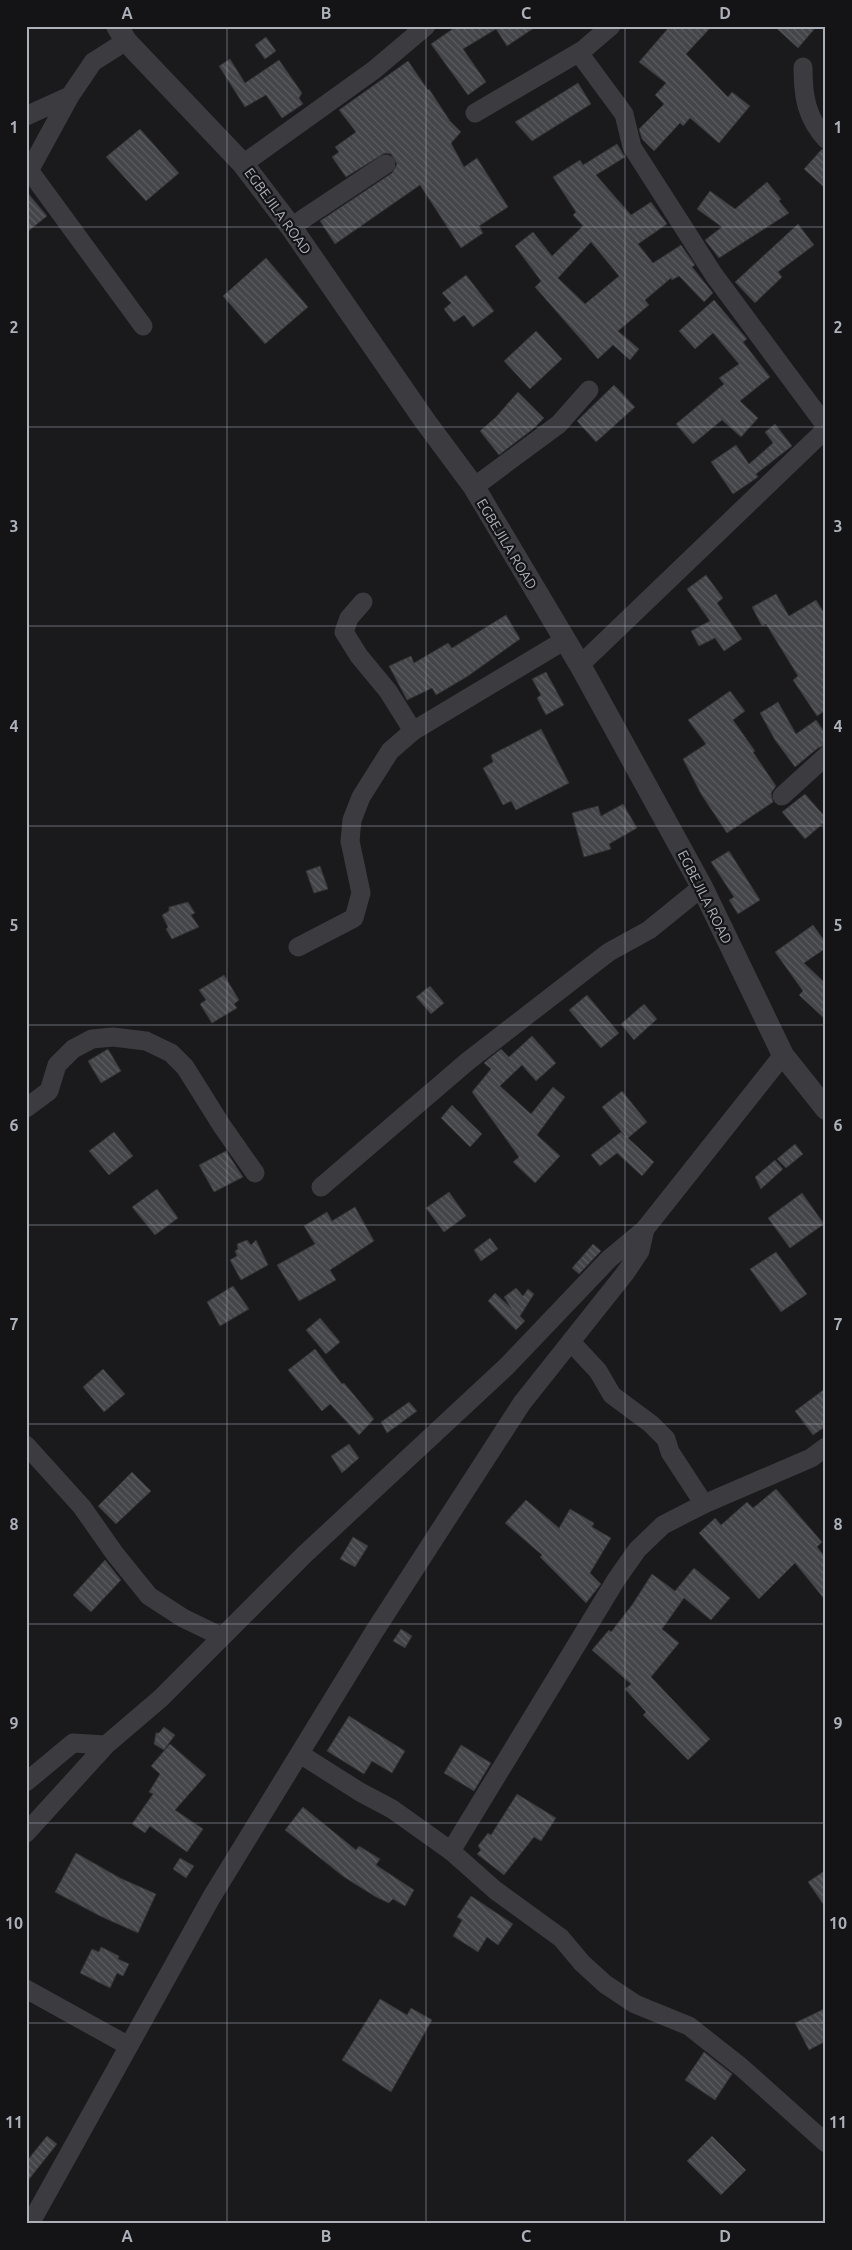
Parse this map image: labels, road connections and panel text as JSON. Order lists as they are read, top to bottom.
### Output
{
  "streets": {
    "street": ["EGBEJILA ROAD"]
  },
  "grid": {
    "columns": [
      "A",
      "B",
      "C",
      "D"
    ],
    "rows": [
      "1",
      "2",
      "3",
      "4",
      "5",
      "6",
      "7",
      "8",
      "9",
      "10",
      "11"
    ]
  }
}
